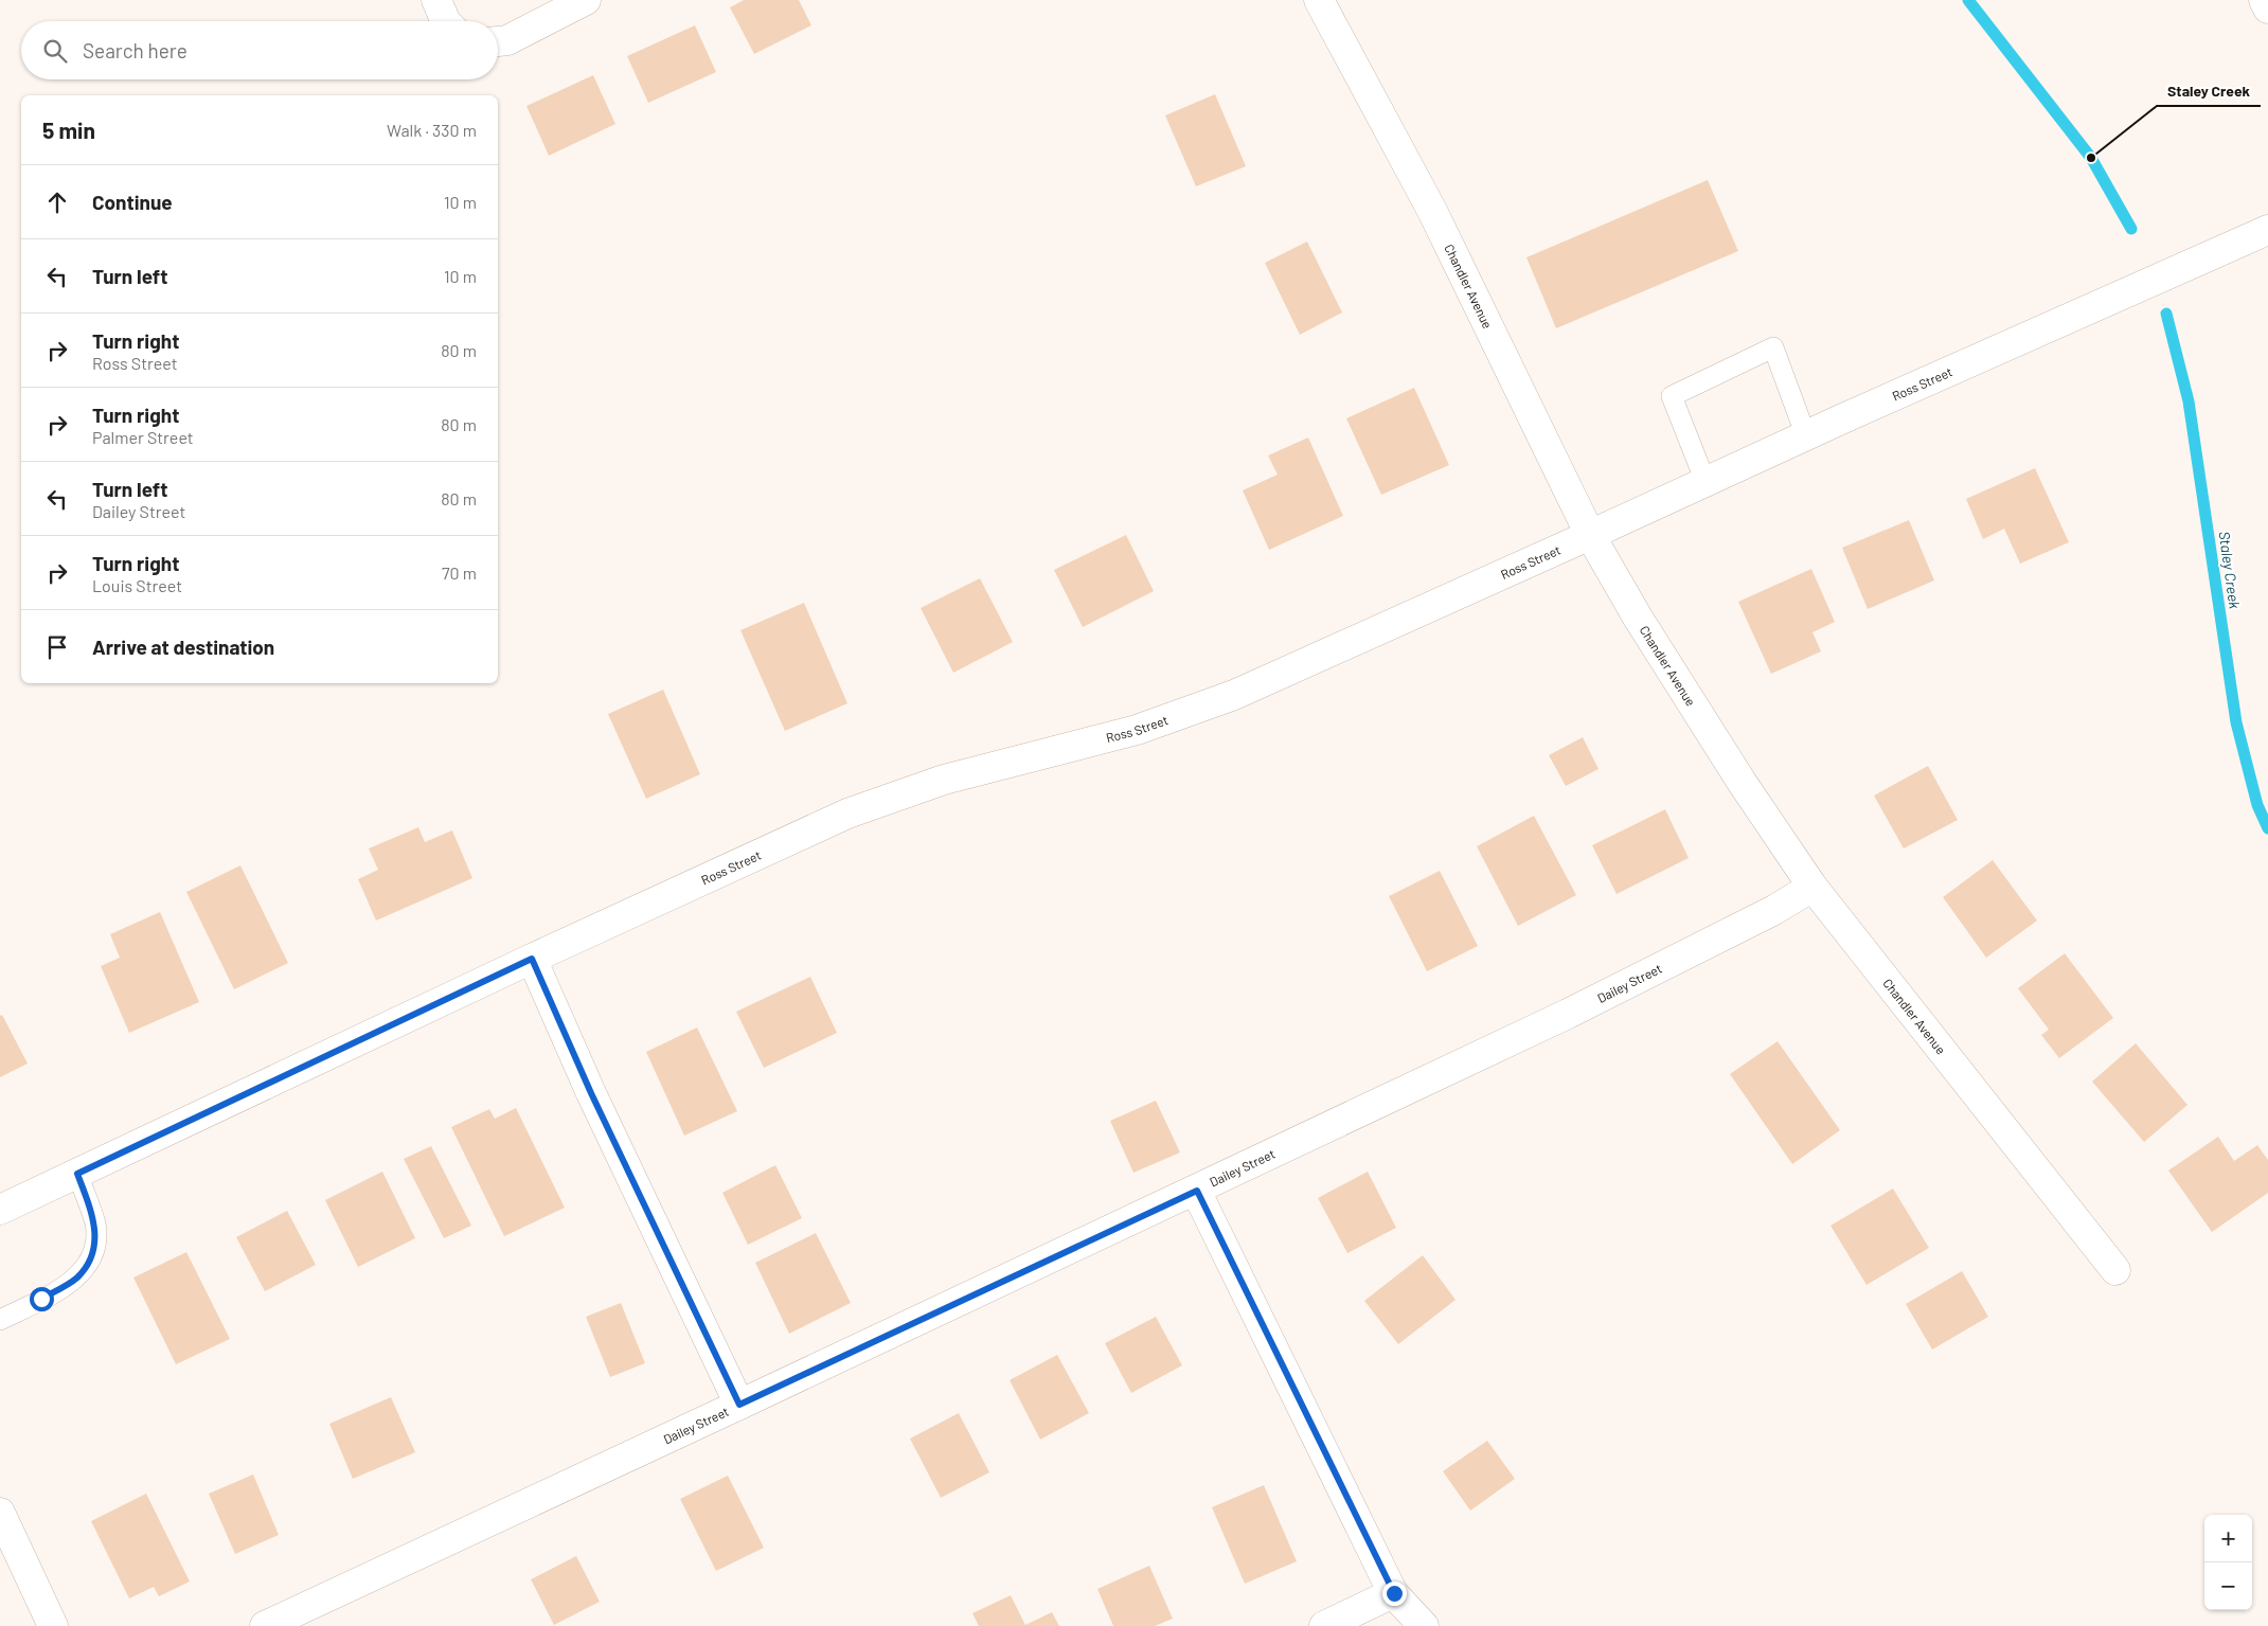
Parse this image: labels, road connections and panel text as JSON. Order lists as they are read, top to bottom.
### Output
{
  "streets": {
    "street": ["Chandler Avenue", "Ross Street", "Dailey Street"]
  },
  "crossings": [
    ["Chandler Avenue", "Ross Street"],
    ["Chandler Avenue", "Dailey Street"]
  ],
  "water": ["Staley Creek"],
  "places": ["Staley Creek"],
  "page": {
    "search": "Search here",
    "heading": ["5 min", "Walk · 330 m"],
    "list": [
      ["Continue", "10 m"],
      ["Turn left", "10 m"],
      ["Turn right", "Ross Street", "80 m"],
      ["Turn right", "Palmer Street", "80 m"],
      ["Turn left", "Dailey Street", "80 m"],
      ["Turn right", "Louis Street", "70 m"],
      "Arrive at destination"
    ],
    "map_buttons": ["+", "−"]
  }
}
